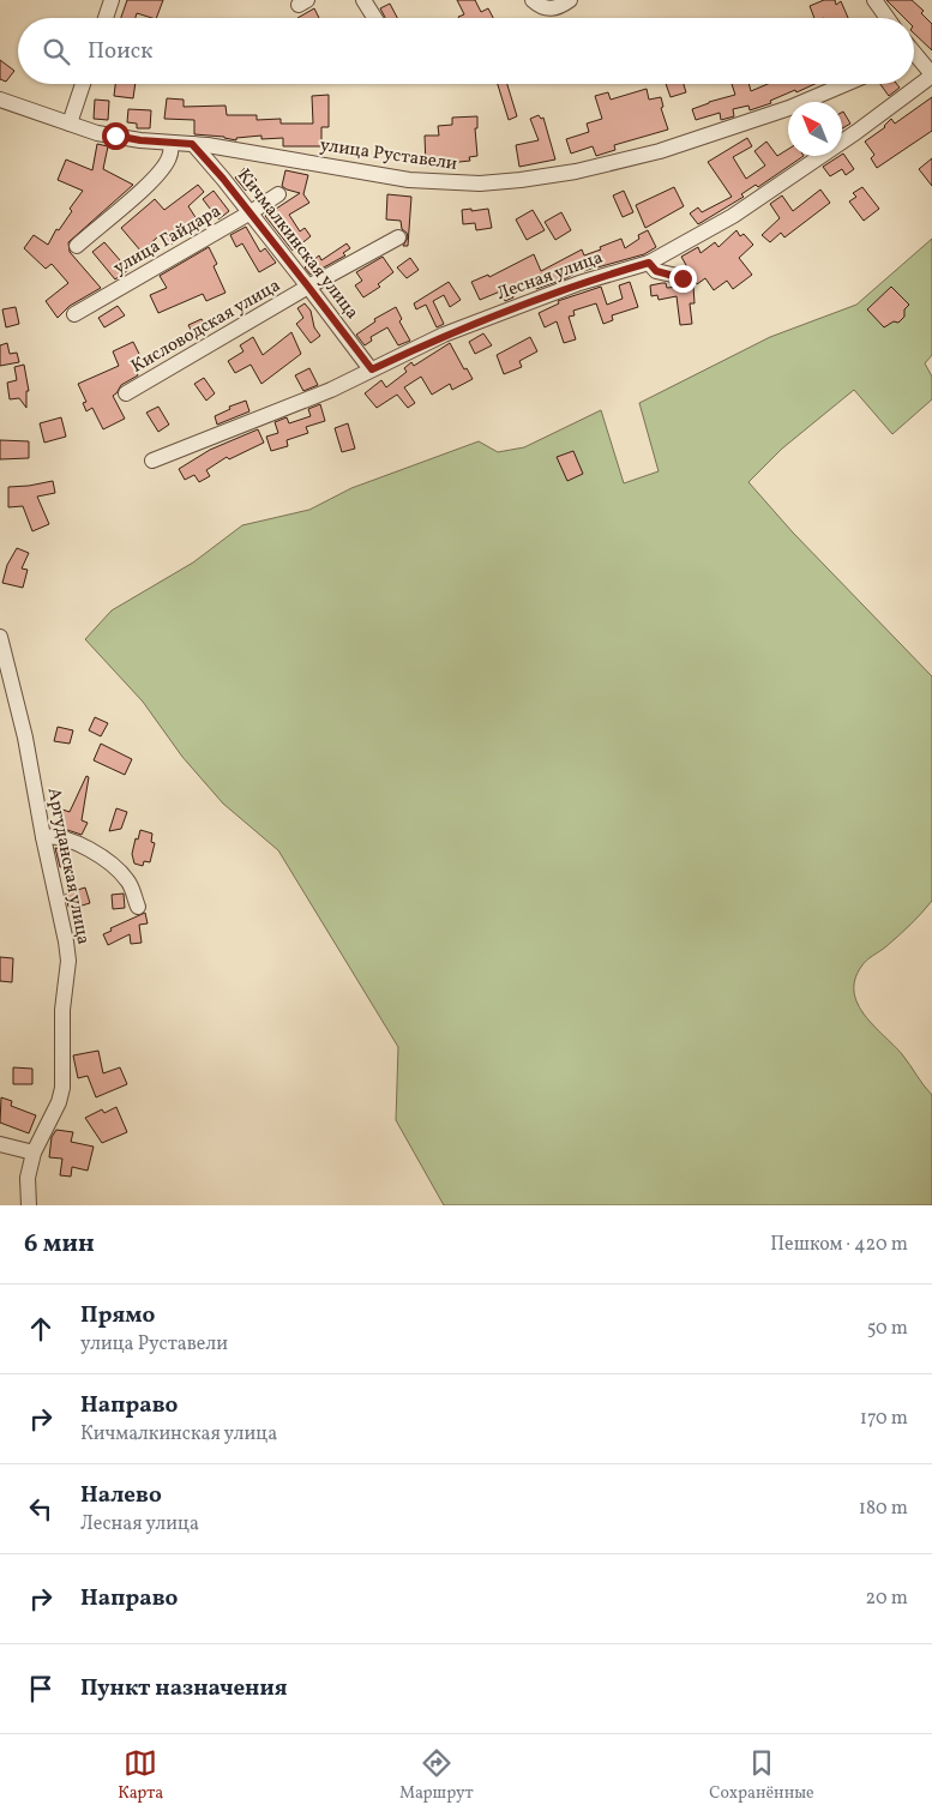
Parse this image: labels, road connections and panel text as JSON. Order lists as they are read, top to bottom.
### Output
{
  "streets": {
    "street": [
      "улица Руставели",
      "улица Гайдара",
      "Кичмалкинская улица",
      "Лесная улица",
      "Кисловодская улица",
      "Аргуданская улица"
    ]
  },
  "crossings": [
    ["улица Руставели", "Кичмалкинская улица"],
    ["улица Гайдара", "Кичмалкинская улица"],
    ["Кичмалкинская улица", "Лесная улица"],
    ["Кичмалкинская улица", "Кисловодская улица"]
  ],
  "north": "top left",
  "page": {
    "search": "Поиск",
    "heading": ["6 мин", "Пешком · 420 m"],
    "list": [
      ["Прямо", "улица Руставели", "50 m"],
      ["Направо", "Кичмалкинская улица", "170 m"],
      ["Налево", "Лесная улица", "180 m"],
      ["Направо", "20 m"],
      "Пункт назначения"
    ],
    "nav": ["Карта", "Маршрут", "Сохранённые"]
  }
}
